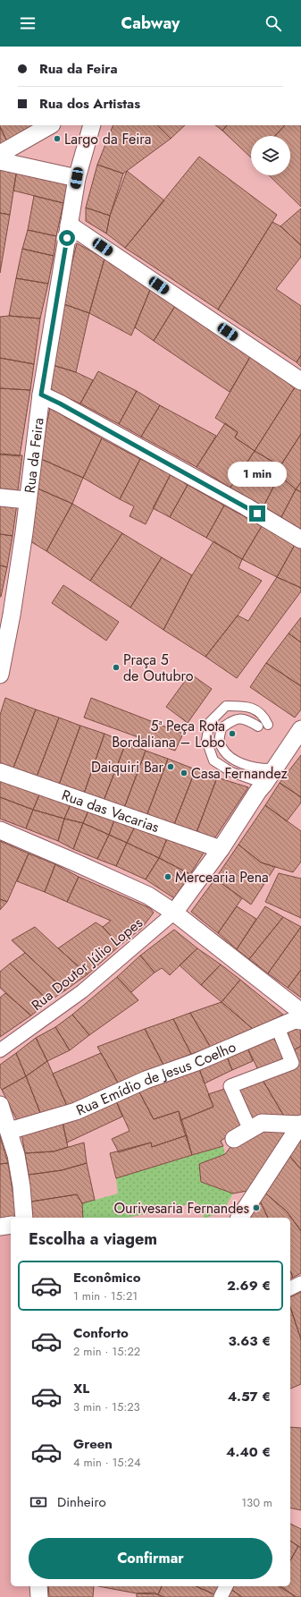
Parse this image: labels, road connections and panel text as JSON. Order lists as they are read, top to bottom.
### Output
{
  "streets": {
    "street": [
      "Rua da Feira",
      "Rua das Vacarias",
      "Rua Doutor Júlio Lopes",
      "Rua Emídio de Jesus Coelho"
    ]
  },
  "places": [
    "Largo da Feira",
    "Praça 5 de Outubro",
    "5ª Peça Rota Bordaliana – Lobo",
    "Daiquiri Bar",
    "Casa Fernandez",
    "Mercearia Pena",
    "Ourivesaria Fernandes"
  ],
  "page": {
    "header": "Cabway",
    "banner": ["Rua da Feira", "Rua dos Artistas"],
    "bubble": "1 min",
    "heading": "Escolha a viagem",
    "list": [
      {
        "name": "Econômico",
        "note": "1 min · 15:21",
        "value": "2.69 €"
      },
      {
        "name": "Conforto",
        "note": "2 min · 15:22",
        "value": "3.63 €"
      },
      {
        "name": "XL",
        "note": "3 min · 15:23",
        "value": "4.57 €"
      },
      {
        "name": "Green",
        "note": "4 min · 15:24",
        "value": "4.40 €"
      }
    ],
    "pay": ["Dinheiro", "130 m"],
    "buttons": "Confirmar"
  }
}
